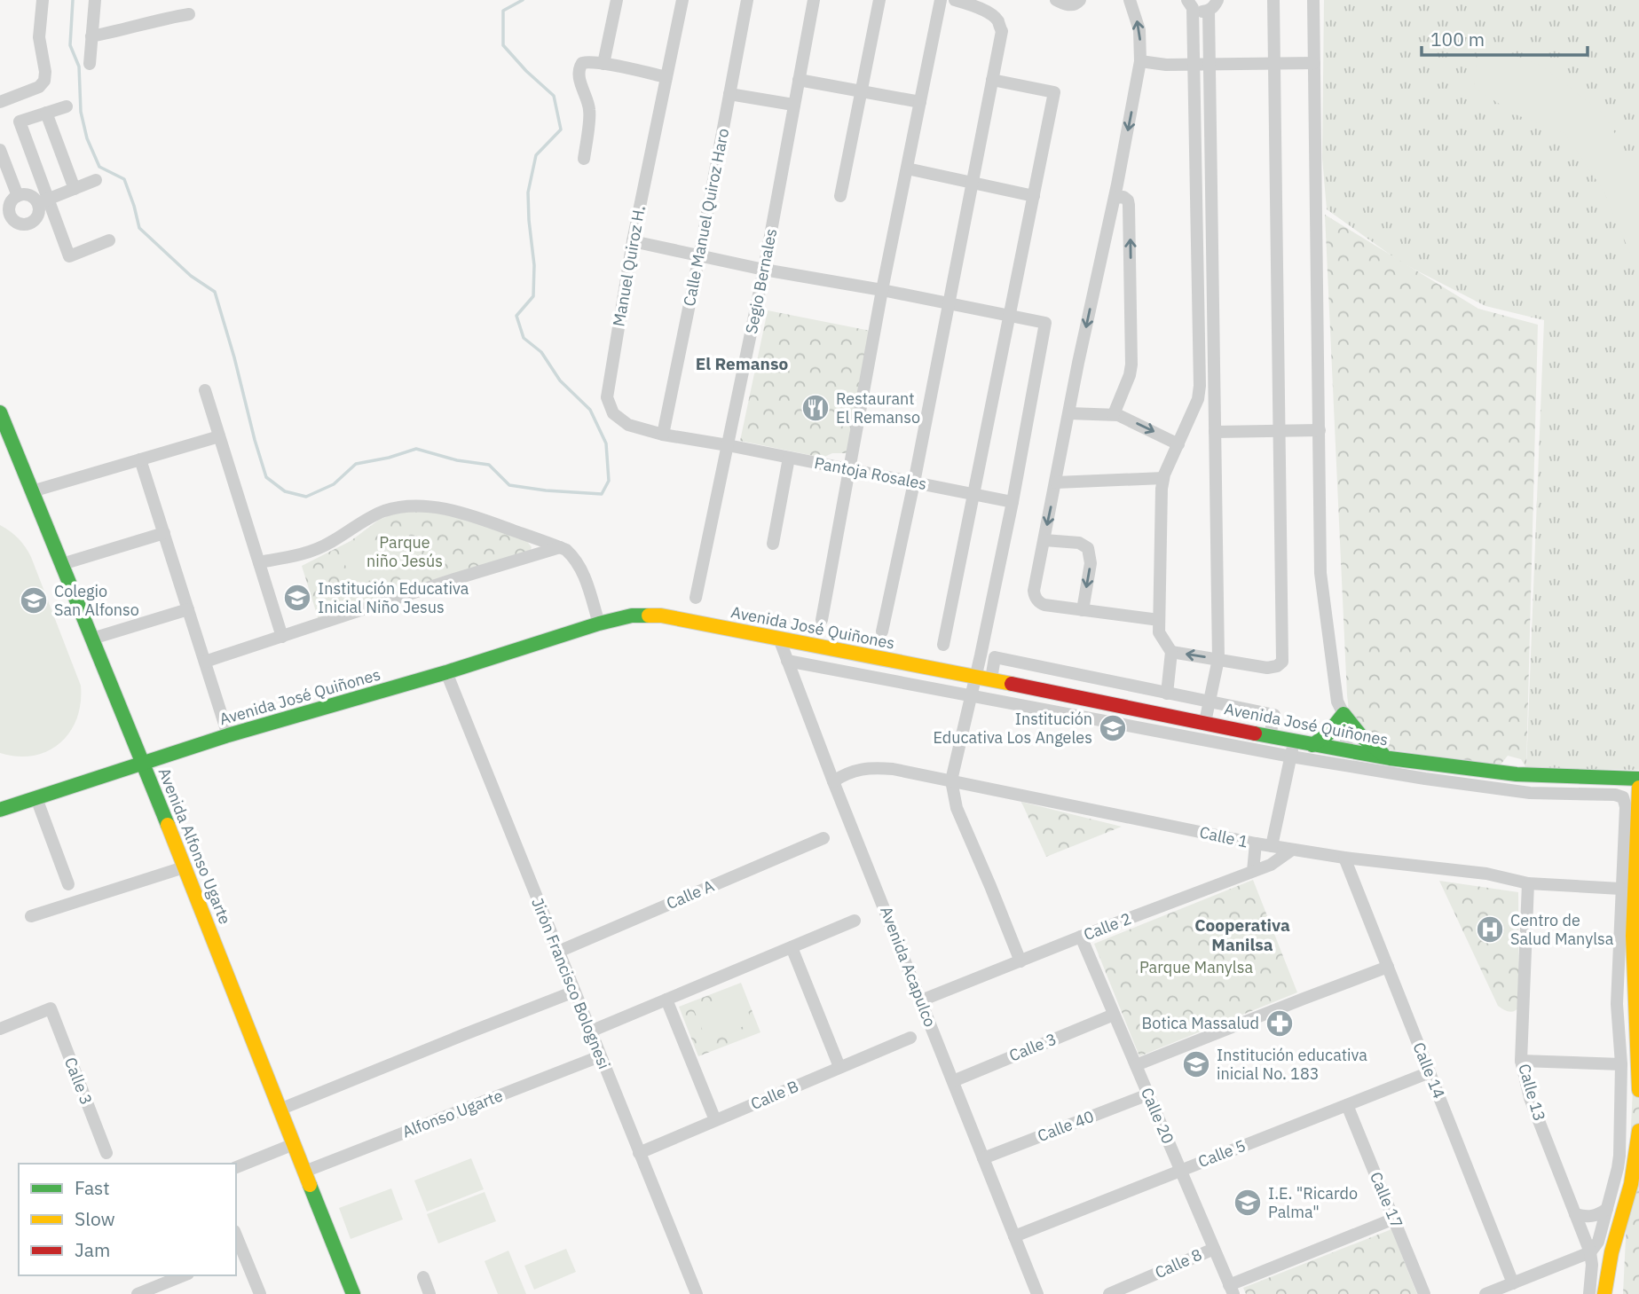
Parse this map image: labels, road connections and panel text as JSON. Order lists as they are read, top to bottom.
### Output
{
  "streets": {
    "street": [
      "Calle Manuel Quiroz Haro",
      "Manuel Quiroz H.",
      "Segio Bernales",
      "Pantoja Rosales",
      "Avenida José Quiñones",
      "Calle 1",
      "Avenida Alfonso Ugarte",
      "Calle A",
      "Calle 2",
      "Avenida Acapulco",
      "Jirón Francisco Bolognesi",
      "Calle 3",
      "Calle 14",
      "Calle 13",
      "Calle B",
      "Alfonso Ugarte",
      "Calle 20",
      "Calle 40",
      "Calle 5",
      "Calle 17",
      "Calle 8"
    ]
  },
  "crossings": [
    ["Calle Manuel Quiroz Haro", "Manuel Quiroz H."],
    ["Manuel Quiroz H.", "Segio Bernales"],
    ["Manuel Quiroz H.", "Pantoja Rosales"],
    ["Segio Bernales", "Pantoja Rosales"],
    ["Avenida José Quiñones", "Avenida Alfonso Ugarte"],
    ["Avenida José Quiñones", "Avenida Acapulco"],
    ["Avenida José Quiñones", "Jirón Francisco Bolognesi"],
    ["Calle 1", "Calle 2"],
    ["Calle 1", "Avenida Acapulco"],
    ["Calle 1", "Calle 14"],
    ["Calle 1", "Calle 13"],
    ["Avenida Alfonso Ugarte", "Alfonso Ugarte"],
    ["Calle A", "Jirón Francisco Bolognesi"],
    ["Calle 2", "Avenida Acapulco"],
    ["Calle 2", "Calle 20"],
    ["Avenida Acapulco", "Calle 3"],
    ["Avenida Acapulco", "Calle 40"],
    ["Avenida Acapulco", "Calle 5"],
    ["Jirón Francisco Bolognesi", "Calle B"],
    ["Jirón Francisco Bolognesi", "Alfonso Ugarte"],
    ["Calle 3", "Calle 20"],
    ["Calle 14", "Calle 5"],
    ["Calle 20", "Calle 40"],
    ["Calle 20", "Calle 5"],
    ["Calle 20", "Calle 8"],
    ["Calle 5", "Calle 17"]
  ],
  "districts": ["El Remanso", "Cooperativa Manilsa"],
  "parks": ["Parque niño Jesús", "Parque Manylsa"],
  "places": {
    "restaurant": ["Restaurant El Remanso"],
    "school or university": [
      "Institución Educativa Inicial Niño Jesus",
      "Colegio San Alfonso",
      "Institución Educativa Los Angeles",
      "Institución educativa inicial No. 183",
      "I.E. \"Ricardo Palma\""
    ],
    "hospital": ["Centro de Salud Manylsa"],
    "pharmacy": ["Botica Massalud"]
  },
  "legend": ["Fast", "Slow", "Jam"],
  "scale_bar": "100 m"
}
